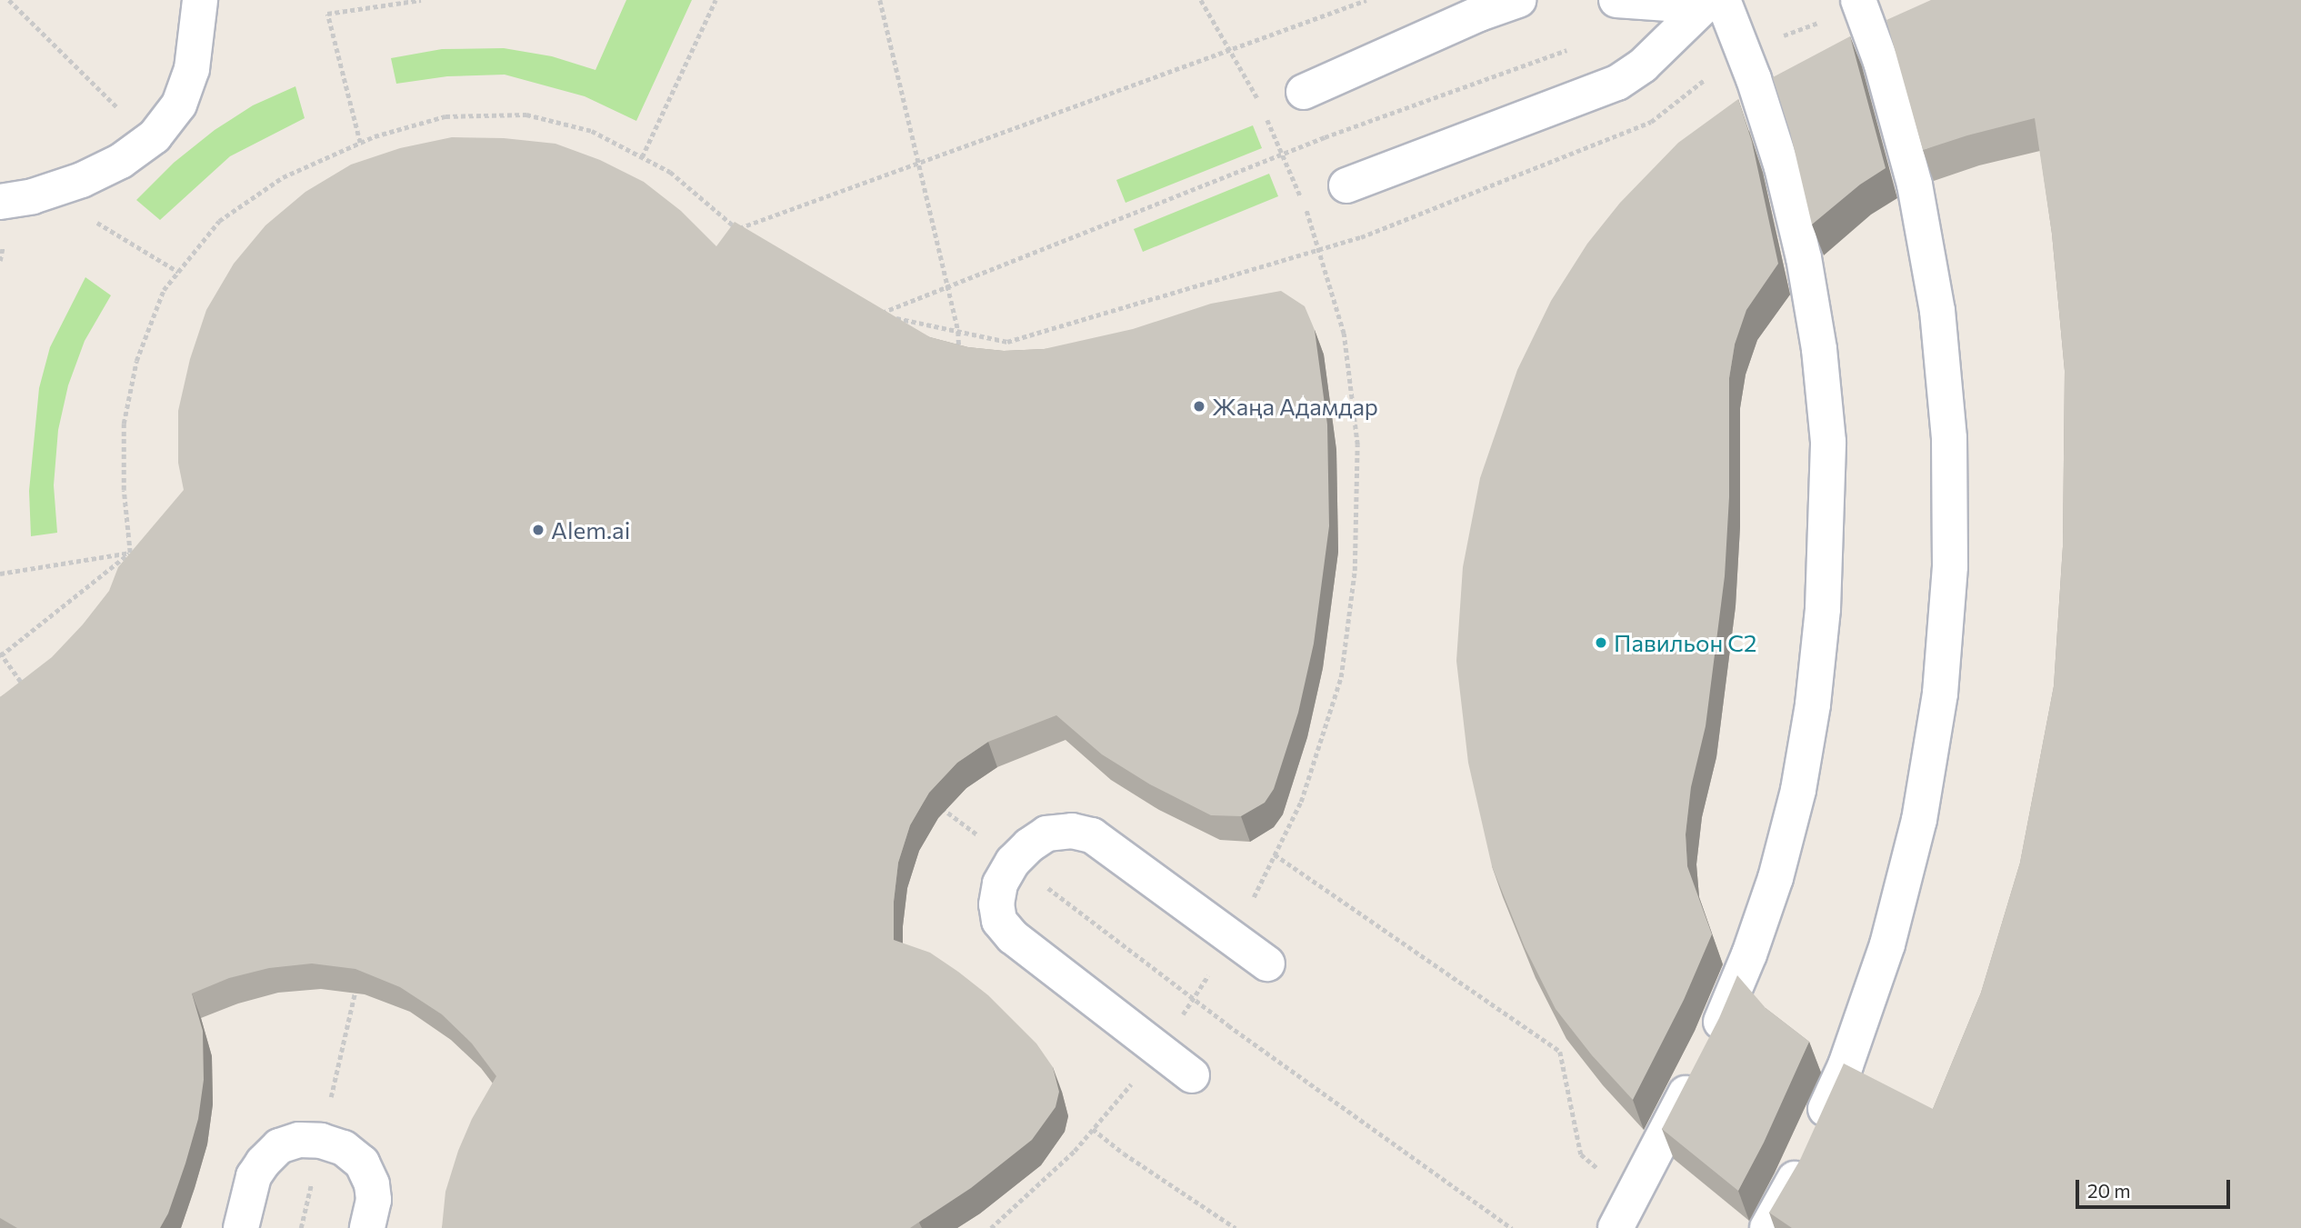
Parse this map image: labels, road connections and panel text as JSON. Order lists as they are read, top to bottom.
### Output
{
  "places": ["Жаңа Адамдар", "Alem.ai", "Павильон С2"],
  "scale_bar": "20 m"
}
